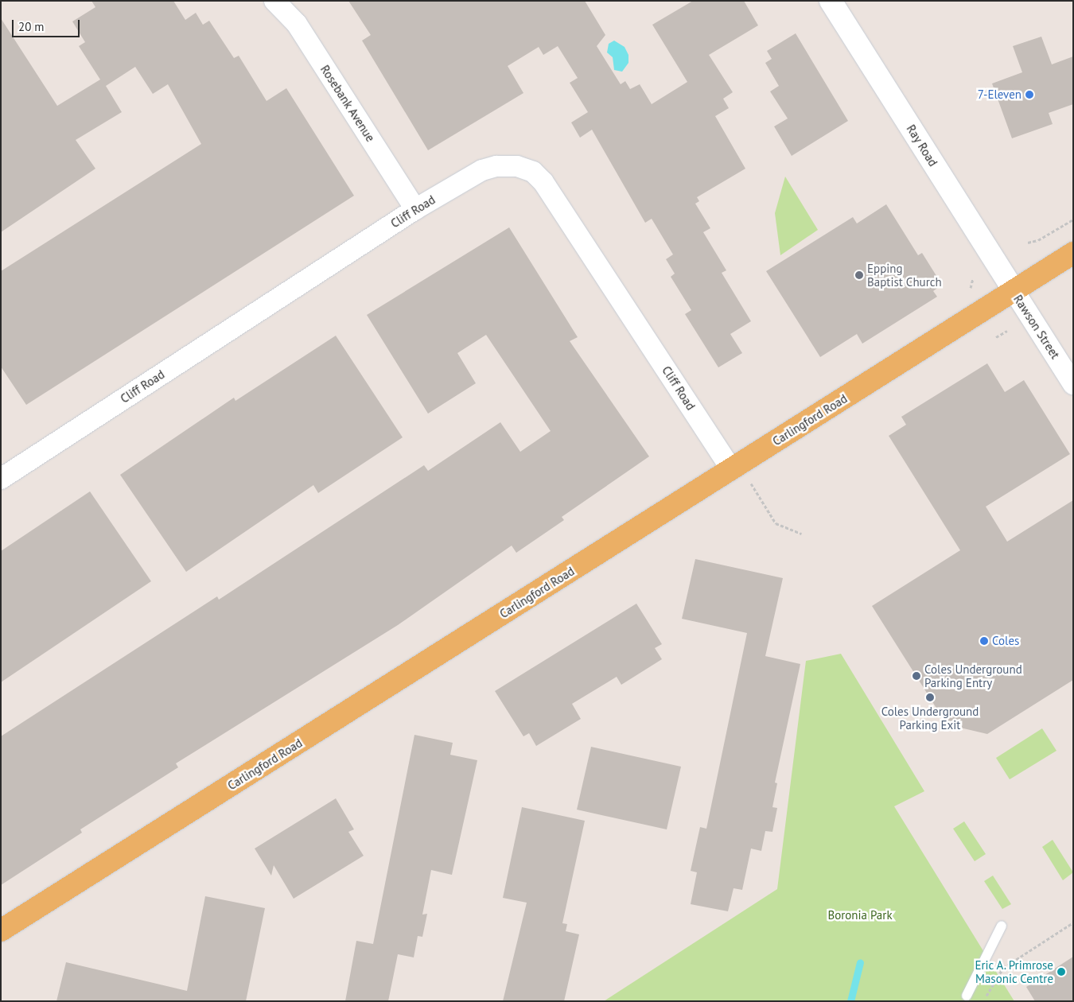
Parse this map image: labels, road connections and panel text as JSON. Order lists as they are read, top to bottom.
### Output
{
  "streets": {
    "main road": ["Carlingford Road"],
    "street": [
      "Rosebank Avenue",
      "Ray Road",
      "Cliff Road",
      "Rawson Street"
    ]
  },
  "crossings": [
    ["Rosebank Avenue", "Cliff Road"],
    ["Ray Road", "Rawson Street"],
    ["Ray Road", "Carlingford Road"],
    ["Cliff Road", "Carlingford Road"],
    ["Rawson Street", "Carlingford Road"]
  ],
  "parks": ["Boronia Park"],
  "places": [
    "7-Eleven",
    "Epping Baptist Church",
    "Coles",
    "Coles Underground Parking Entry",
    "Coles Underground Parking Exit",
    "Eric A. Primrose Masonic Centre"
  ],
  "scale_bar": "20 m"
}
